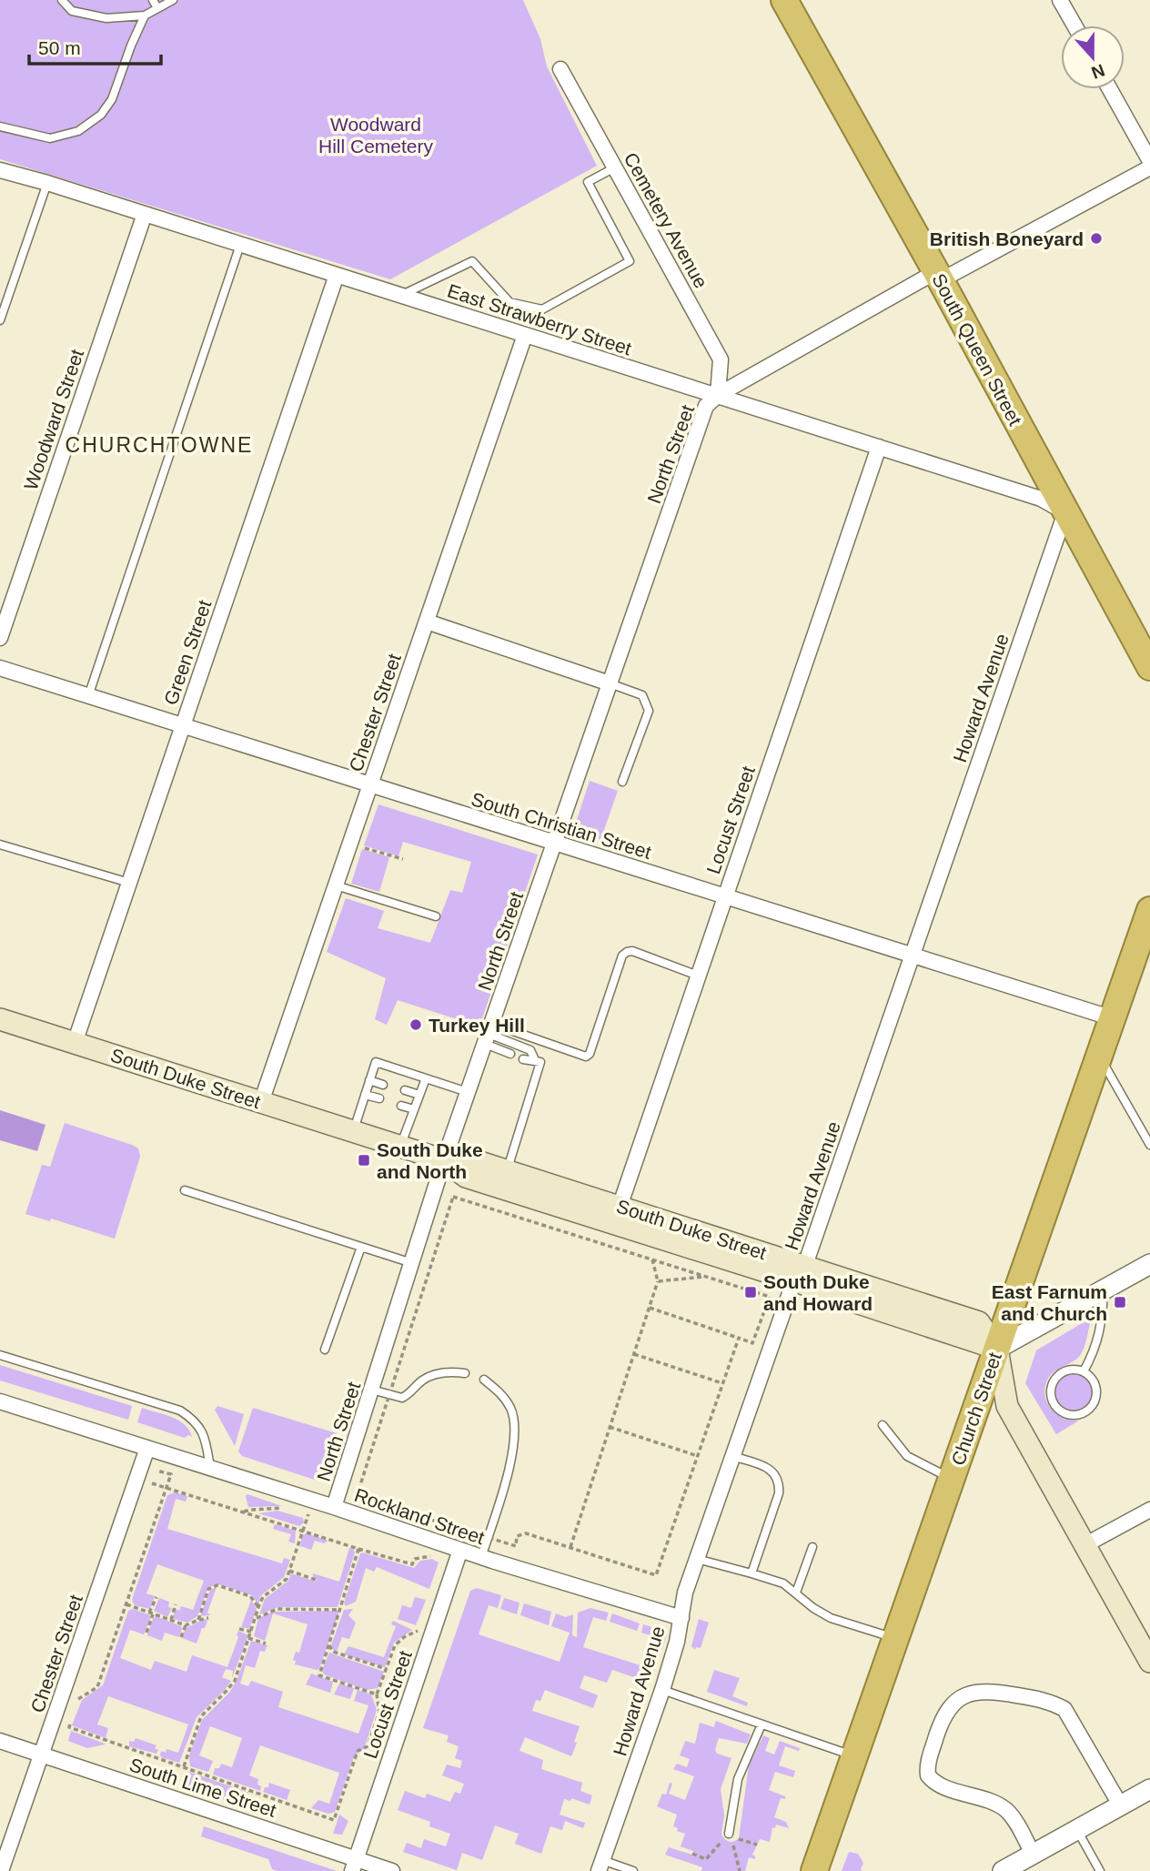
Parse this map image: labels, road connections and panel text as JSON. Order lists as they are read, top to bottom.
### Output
{
  "streets": {
    "highway": ["South Queen Street", "Church Street"],
    "main road": ["South Duke Street"],
    "street": [
      "Cemetery Avenue",
      "East Strawberry Street",
      "Woodward Street",
      "North Street",
      "Green Street",
      "Howard Avenue",
      "Chester Street",
      "Locust Street",
      "South Christian Street",
      "Rockland Street",
      "South Lime Street"
    ]
  },
  "crossings": [
    ["Cemetery Avenue", "East Strawberry Street"],
    ["Cemetery Avenue", "North Street"],
    ["East Strawberry Street", "South Queen Street"],
    ["East Strawberry Street", "Woodward Street"],
    ["East Strawberry Street", "North Street"],
    ["East Strawberry Street", "Green Street"],
    ["East Strawberry Street", "Howard Avenue"],
    ["East Strawberry Street", "Chester Street"],
    ["East Strawberry Street", "Locust Street"],
    ["South Queen Street", "Howard Avenue"],
    ["North Street", "South Christian Street"],
    ["North Street", "South Duke Street"],
    ["North Street", "Rockland Street"],
    ["Green Street", "South Christian Street"],
    ["Green Street", "South Duke Street"],
    ["Howard Avenue", "South Christian Street"],
    ["Howard Avenue", "South Duke Street"],
    ["Howard Avenue", "Rockland Street"],
    ["Chester Street", "South Christian Street"],
    ["Chester Street", "South Duke Street"],
    ["Chester Street", "Rockland Street"],
    ["Chester Street", "South Lime Street"],
    ["Locust Street", "South Christian Street"],
    ["Locust Street", "South Duke Street"],
    ["Locust Street", "Rockland Street"],
    ["Locust Street", "South Lime Street"],
    ["South Christian Street", "Church Street"],
    ["South Duke Street", "Church Street"]
  ],
  "districts": ["CHURCHTOWNE"],
  "parks": ["Woodward Hill Cemetery"],
  "places": {
    "other": ["British Boneyard", "Turkey Hill"],
    "transit": ["South Duke and North", "South Duke and Howard", "East Farnum and Church"]
  },
  "scale_bar": "50 m",
  "north": "bottom"
}
